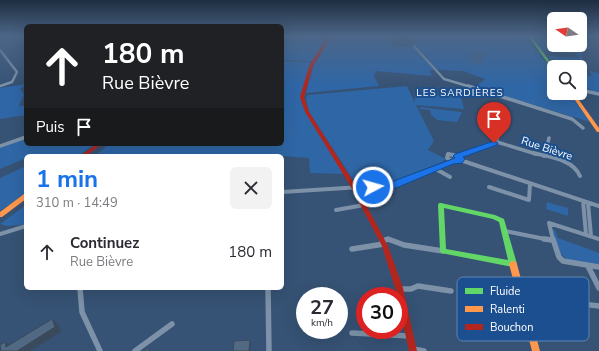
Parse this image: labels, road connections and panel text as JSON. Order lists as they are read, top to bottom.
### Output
{
  "streets": {
    "street": ["Rue Bièvre"]
  },
  "districts": ["LES SARDIÈRES"],
  "legend": ["Fluide", "Ralenti", "Bouchon"],
  "north": "left",
  "page": {
    "turn": ["180 m", "Rue Bièvre"],
    "then": "Puis",
    "heading": ["1 min", "310 m · 14:49"],
    "list": [
      {
        "name": "Continuez",
        "note": "Rue Bièvre",
        "value": "180 m"
      }
    ],
    "speed": "27 km/h",
    "limit": "30"
  }
}
